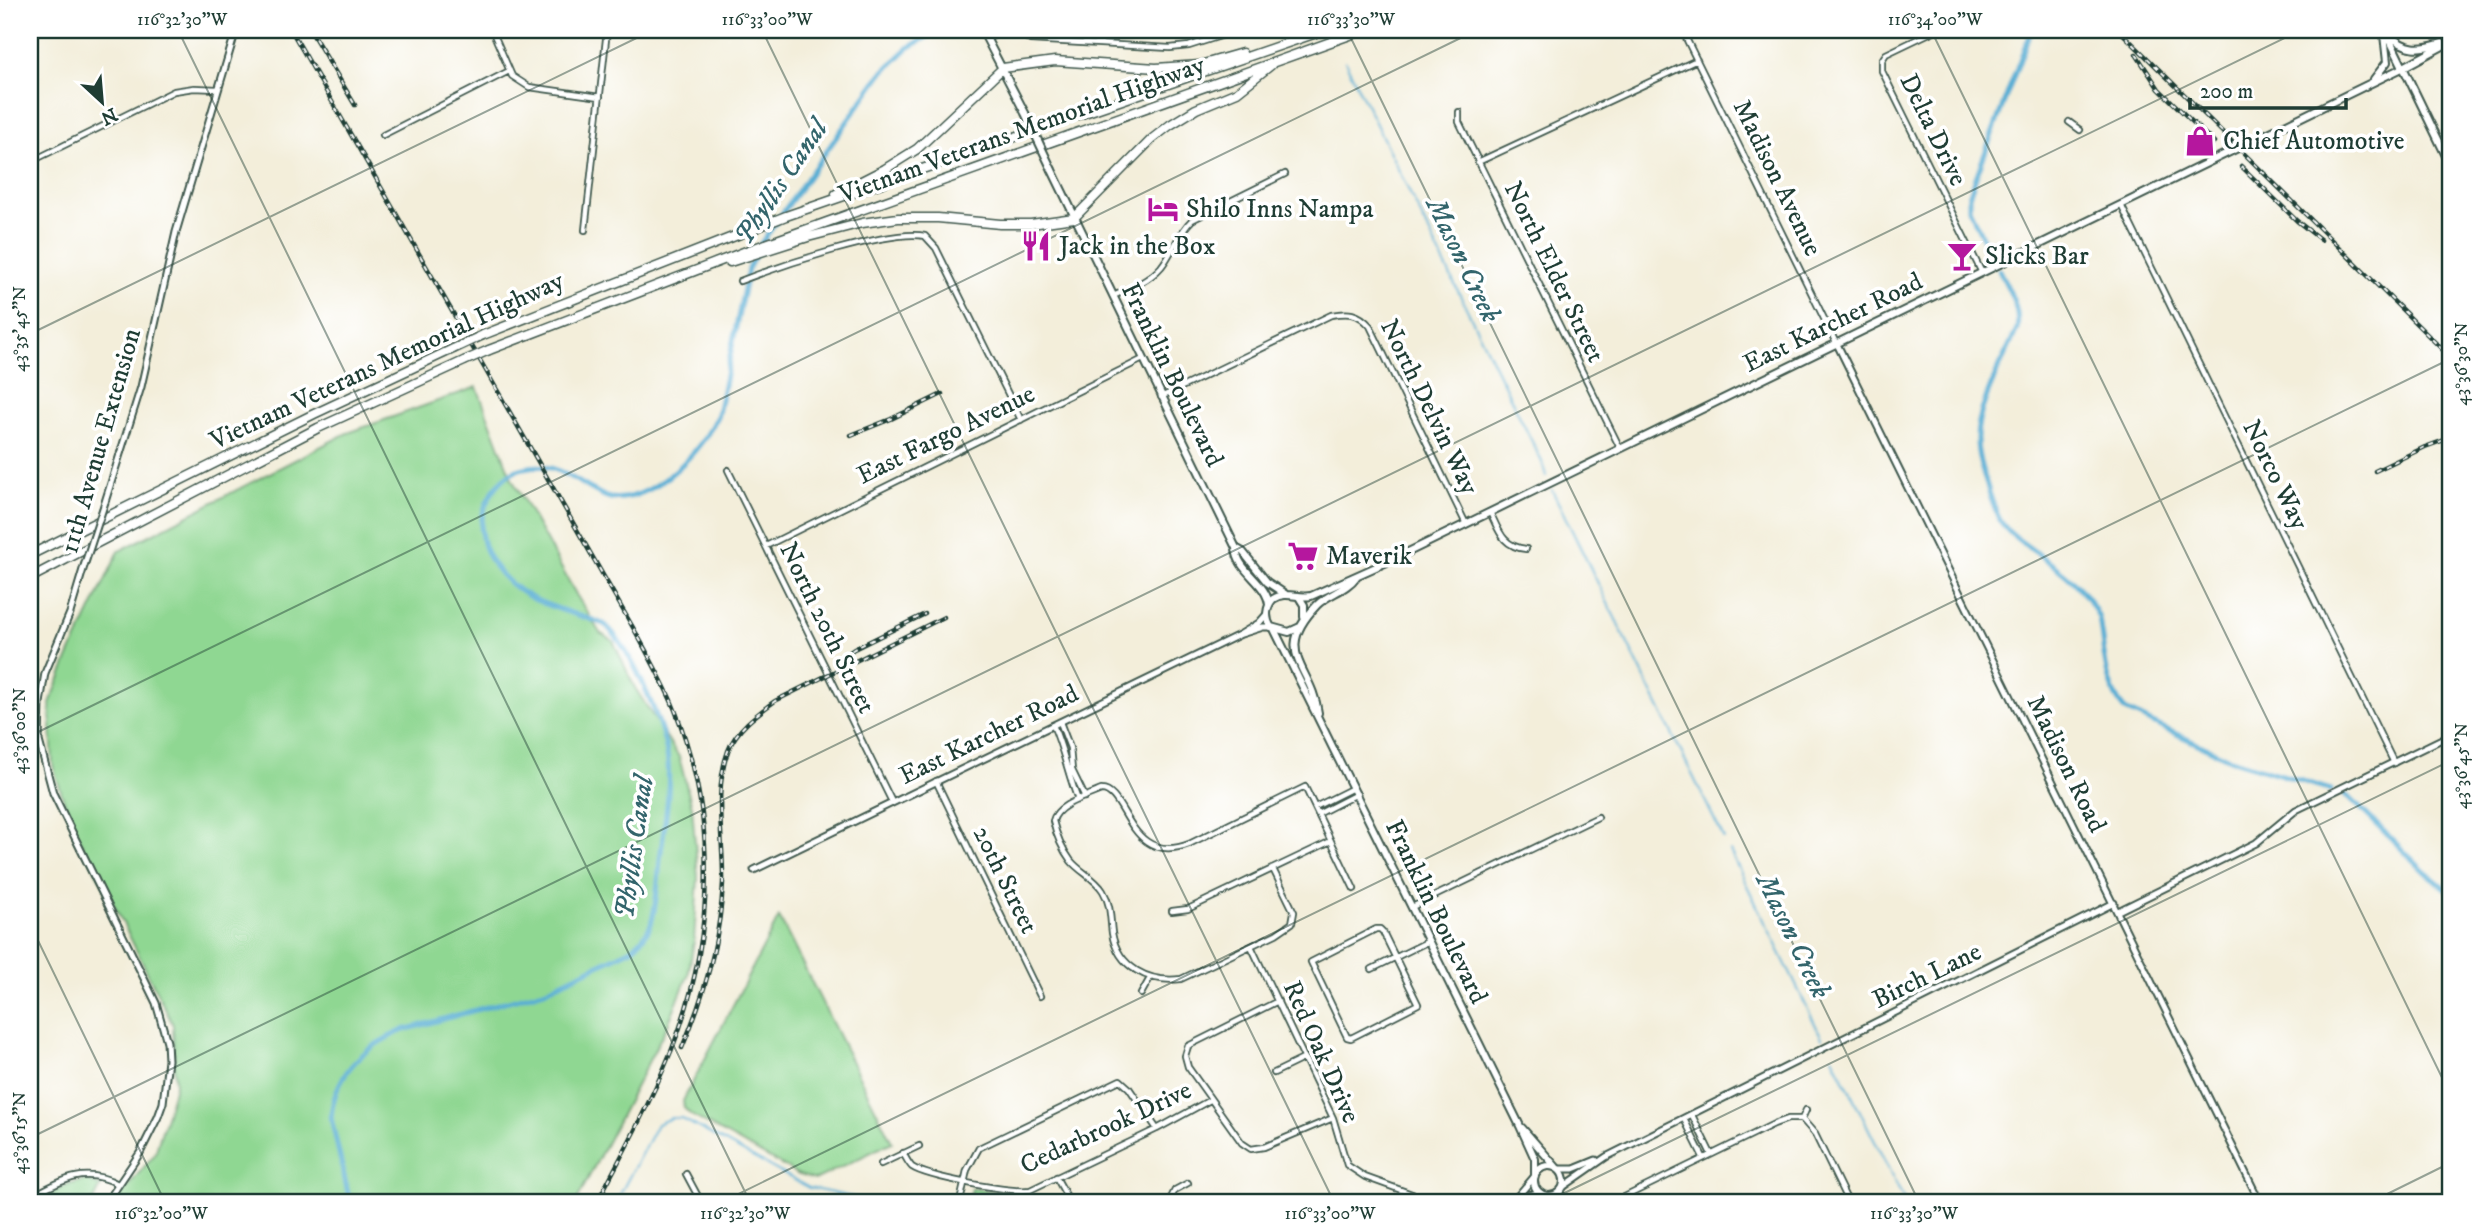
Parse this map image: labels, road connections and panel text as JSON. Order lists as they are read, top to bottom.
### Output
{
  "streets": {
    "highway": ["Vietnam Veterans Memorial Highway"],
    "main road": ["East Karcher Road", "Franklin Boulevard"],
    "street": [
      "Delta Drive",
      "Madison Avenue",
      "North Elder Street",
      "North Delvin Way",
      "East Fargo Avenue",
      "11th Avenue Extension",
      "Norco Way",
      "North 20th Street",
      "Madison Road",
      "20th Street",
      "Birch Lane",
      "Red Oak Drive",
      "Cedarbrook Drive"
    ]
  },
  "crossings": [
    ["Delta Drive", "East Karcher Road"],
    ["Madison Avenue", "East Karcher Road"],
    ["Madison Avenue", "Madison Road"],
    ["North Elder Street", "East Karcher Road"],
    ["East Karcher Road", "North Delvin Way"],
    ["East Karcher Road", "Norco Way"],
    ["East Karcher Road", "North 20th Street"],
    ["East Karcher Road", "Madison Road"],
    ["East Karcher Road", "20th Street"],
    ["Franklin Boulevard", "North Delvin Way"],
    ["Franklin Boulevard", "East Fargo Avenue"],
    ["Franklin Boulevard", "Birch Lane"],
    ["East Fargo Avenue", "North 20th Street"],
    ["Madison Road", "Birch Lane"]
  ],
  "water": ["Phyllis Canal", "Mason Creek"],
  "places": {
    "shop": ["Chief Automotive"],
    "hotel": ["Shilo Inns Nampa"],
    "restaurant": ["Jack in the Box"],
    "bar": ["Slicks Bar"],
    "supermarket": ["Maverik"]
  },
  "scale_bar": "200 m",
  "north": "bottom right",
  "coordinates": [
    "116°32'30\"W",
    "116°33'00\"W",
    "116°33'30\"W",
    "116°34'00\"W",
    "43°35'45\"N",
    "43°36'30\"N",
    "43°36'00\"N",
    "43°36'45\"N",
    "43°36'15\"N",
    "116°32'00\"W"
  ]
}
